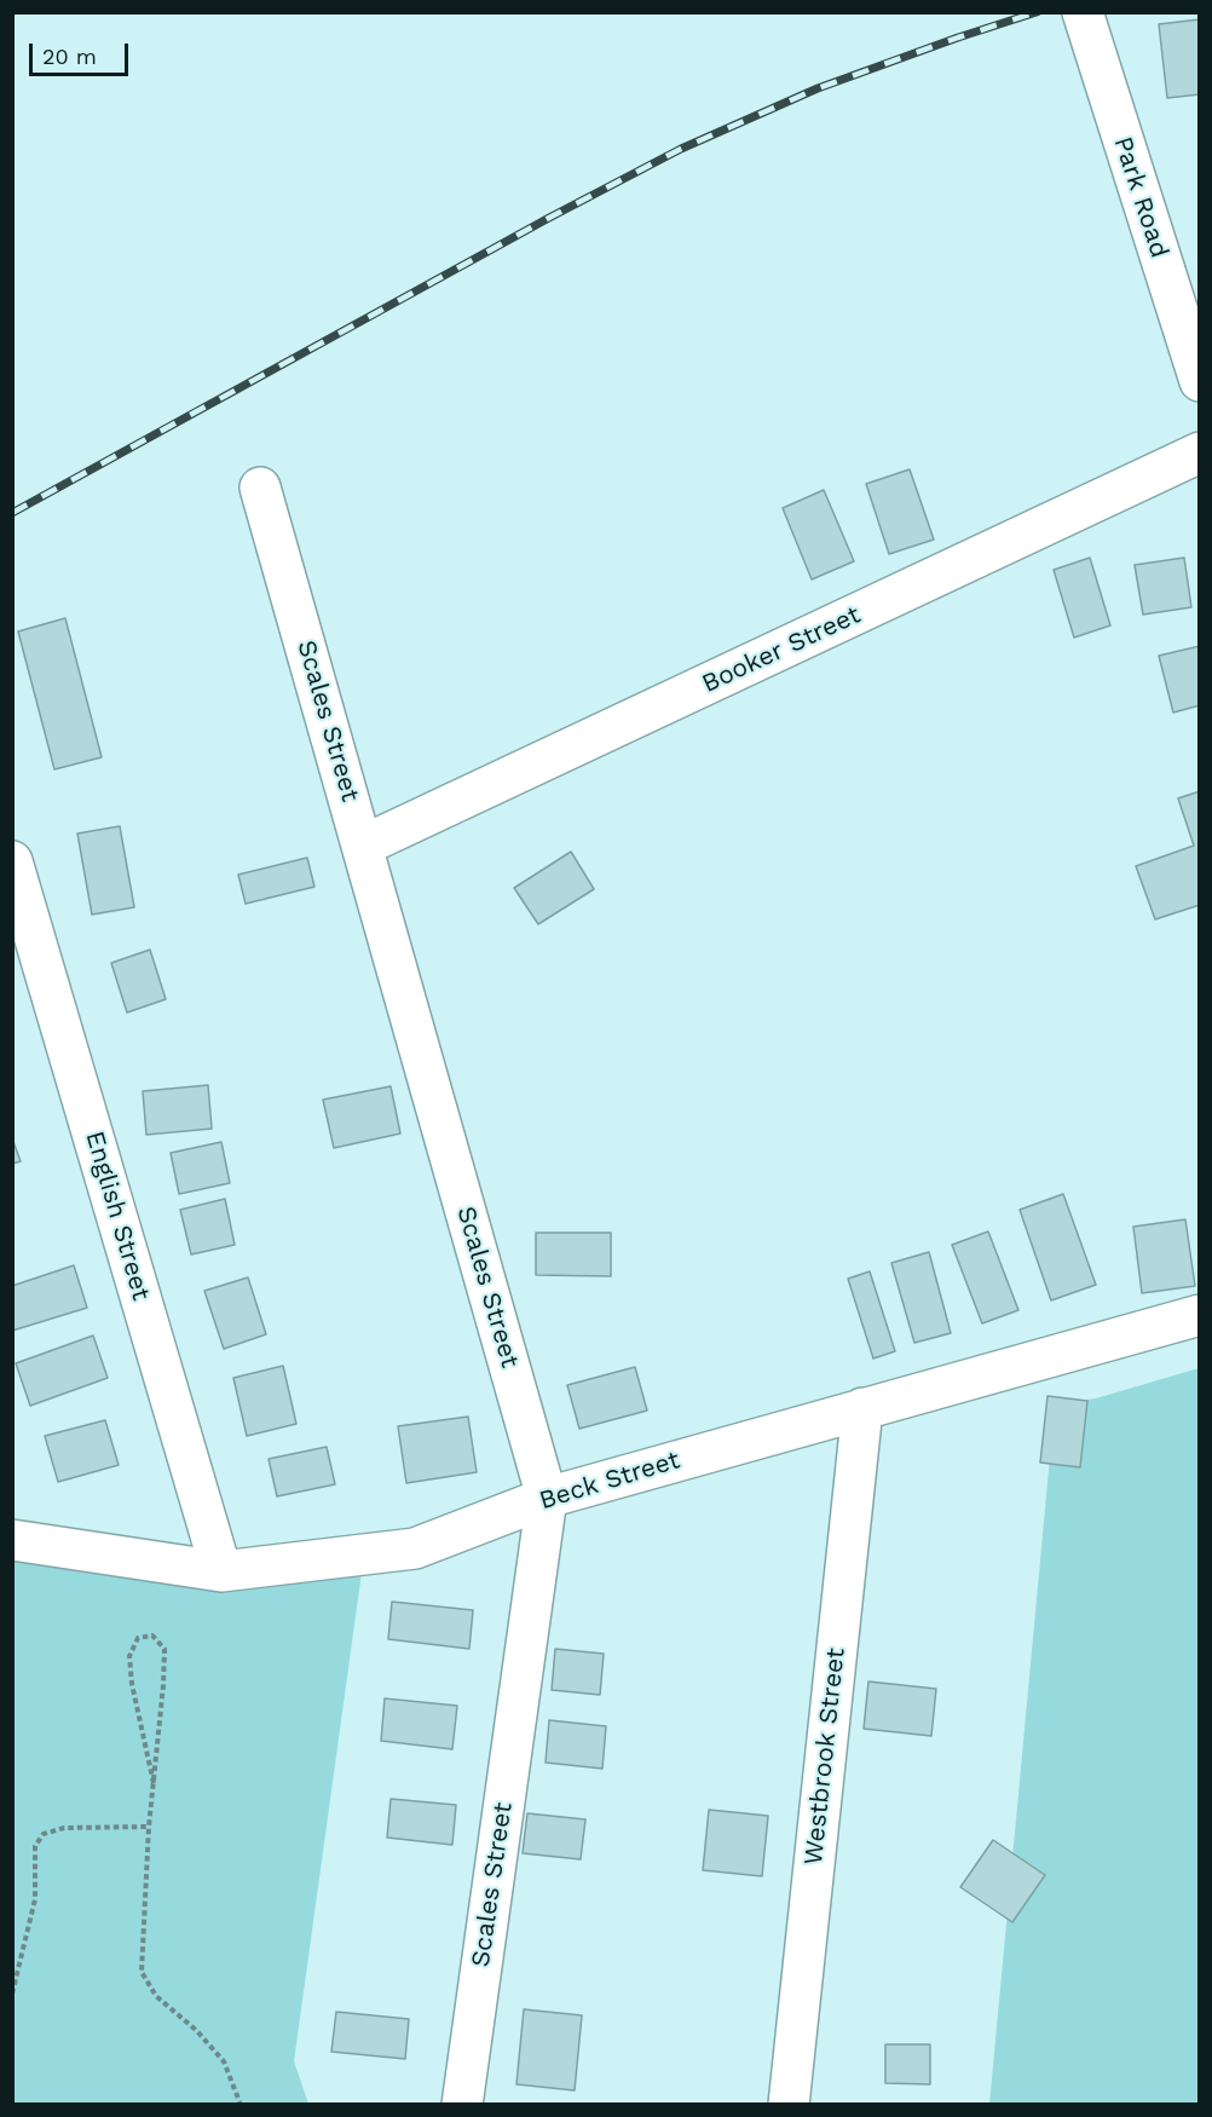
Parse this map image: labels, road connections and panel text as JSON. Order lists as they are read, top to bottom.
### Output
{
  "streets": {
    "street": [
      "Park Road",
      "Booker Street",
      "Scales Street",
      "English Street",
      "Beck Street",
      "Westbrook Street"
    ]
  },
  "crossings": [
    ["Booker Street", "Scales Street"],
    ["Scales Street", "Beck Street"],
    ["English Street", "Beck Street"],
    ["Beck Street", "Westbrook Street"]
  ],
  "scale_bar": "20 m"
}
